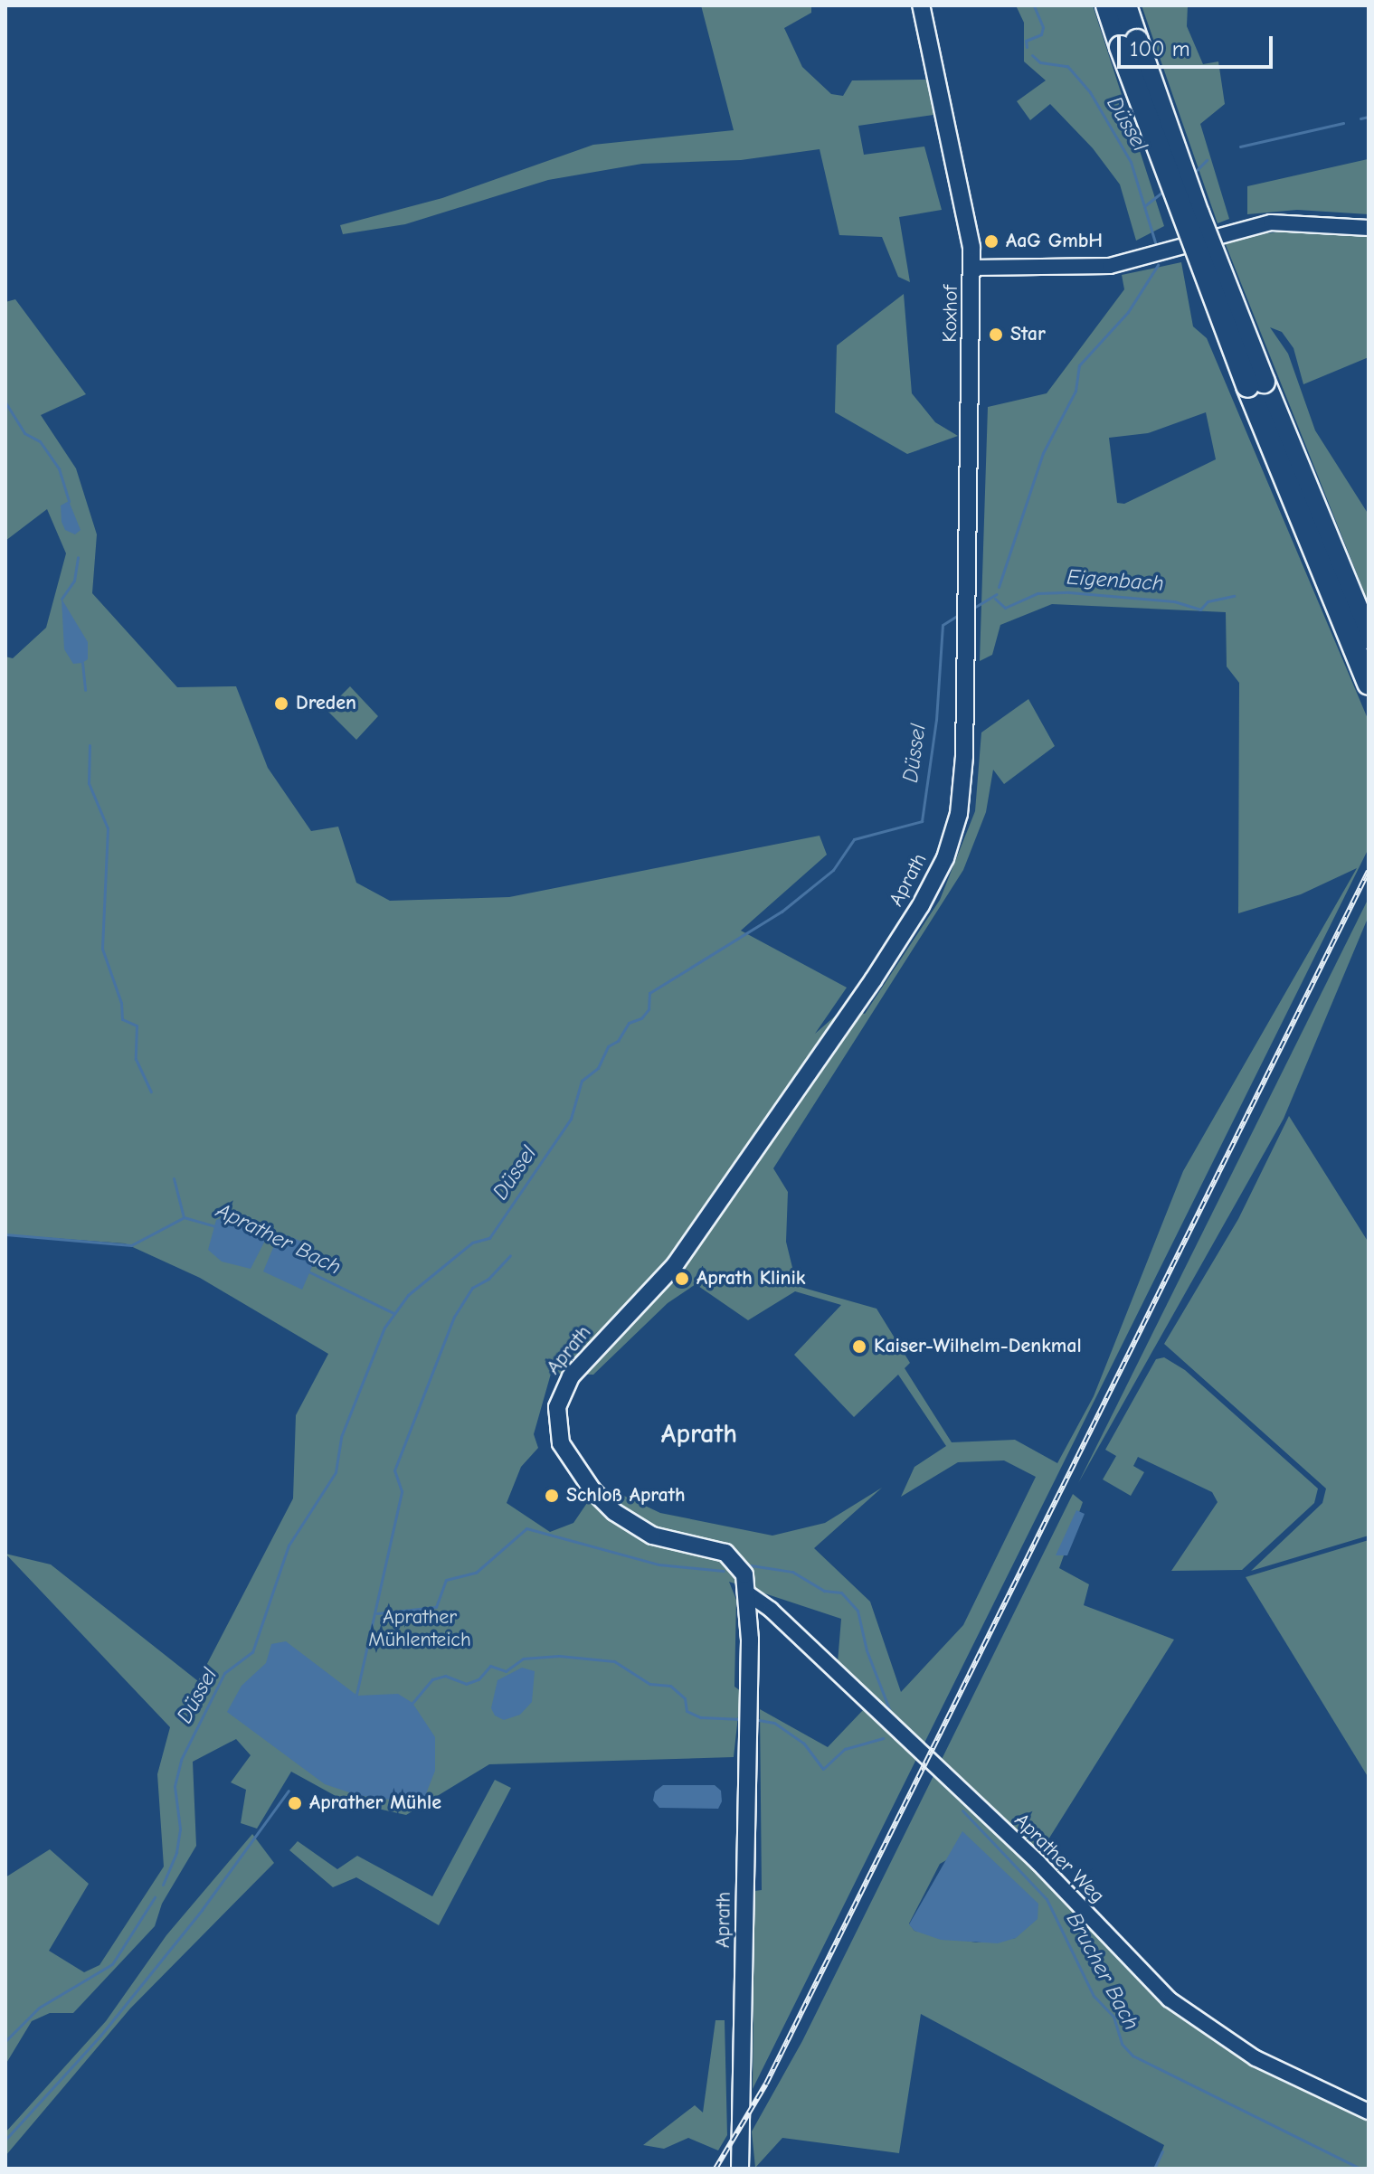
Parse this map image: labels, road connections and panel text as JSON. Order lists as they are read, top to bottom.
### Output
{
  "streets": {
    "main road": ["Koxhof", "Aprath"],
    "street": ["Aprather Weg"]
  },
  "crossings": [
    ["Koxhof", "Aprath"],
    ["Aprath", "Aprather Weg"]
  ],
  "districts": ["Aprath"],
  "water": [
    "Düssel",
    "Eigenbach",
    "Aprather Bach",
    "Brucher Bach"
  ],
  "parks": ["Aprather Mühlenteich"],
  "places": [
    "AaG GmbH",
    "Star",
    "Dreden",
    "Aprath Klinik",
    "Kaiser-Wilhelm-Denkmal",
    "Schloß Aprath",
    "Aprather Mühle"
  ],
  "scale_bar": "100 m"
}
